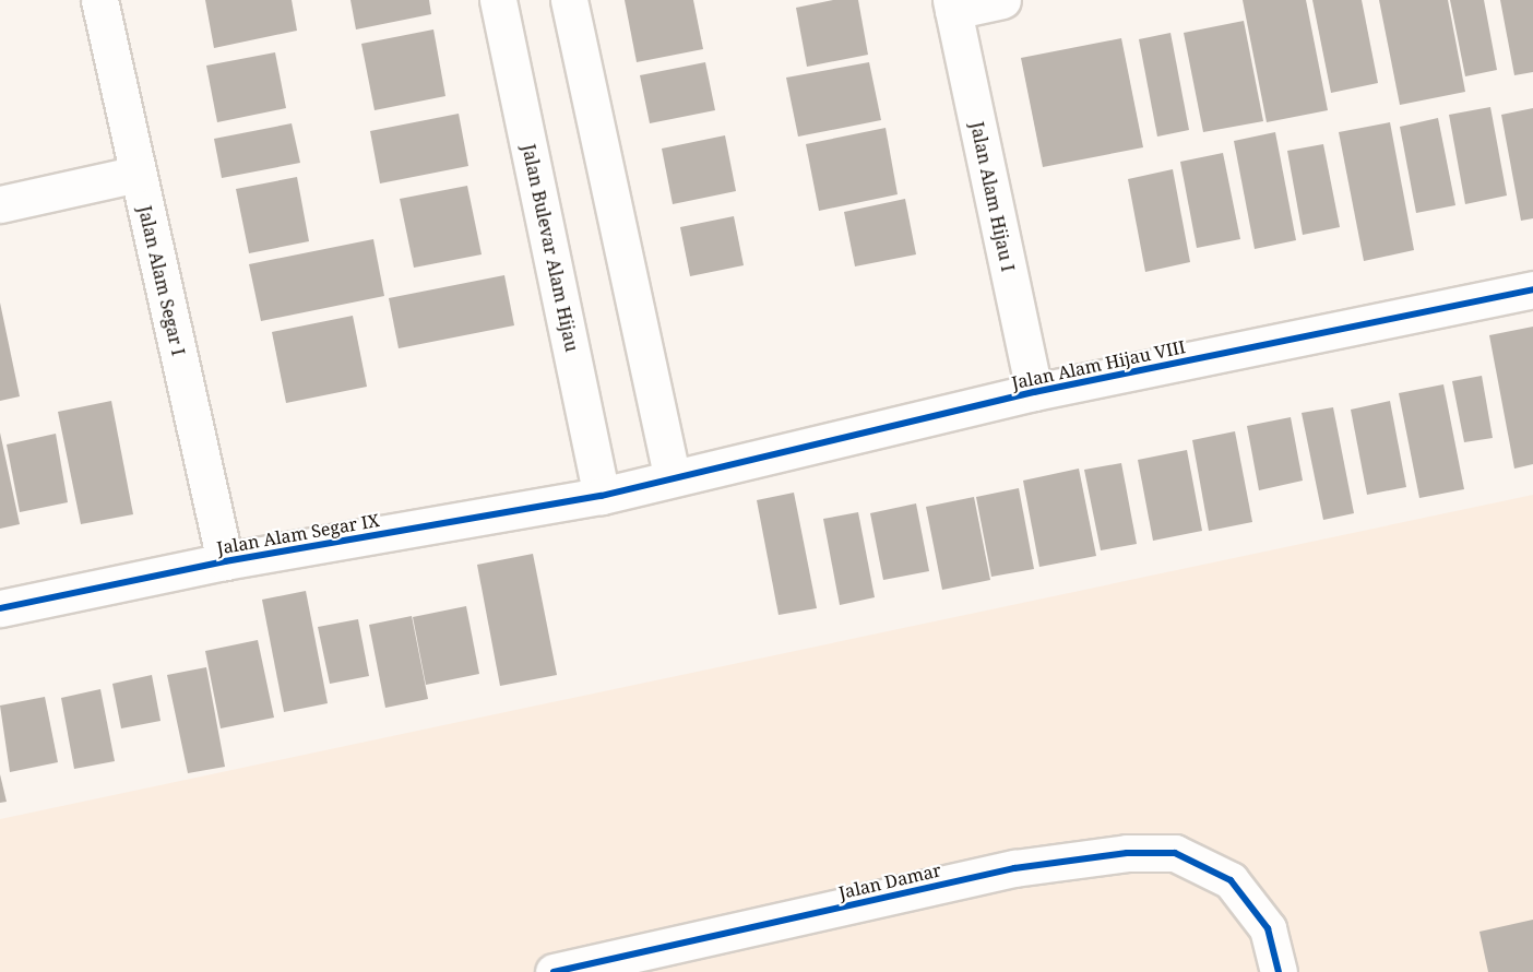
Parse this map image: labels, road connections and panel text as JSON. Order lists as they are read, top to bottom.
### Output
{
  "streets": {
    "street": [
      "Jalan Alam Hijau I",
      "Jalan Bulevar Alam Hijau",
      "Jalan Alam Segar I",
      "Jalan Alam Hijau VIII",
      "Jalan Alam Segar IX",
      "Jalan Damar"
    ]
  },
  "crossings": [
    ["Jalan Alam Hijau I", "Jalan Alam Hijau VIII"],
    ["Jalan Bulevar Alam Hijau", "Jalan Alam Hijau VIII"],
    ["Jalan Bulevar Alam Hijau", "Jalan Alam Segar IX"],
    ["Jalan Alam Segar I", "Jalan Alam Segar IX"],
    ["Jalan Alam Hijau VIII", "Jalan Alam Segar IX"]
  ]
}
